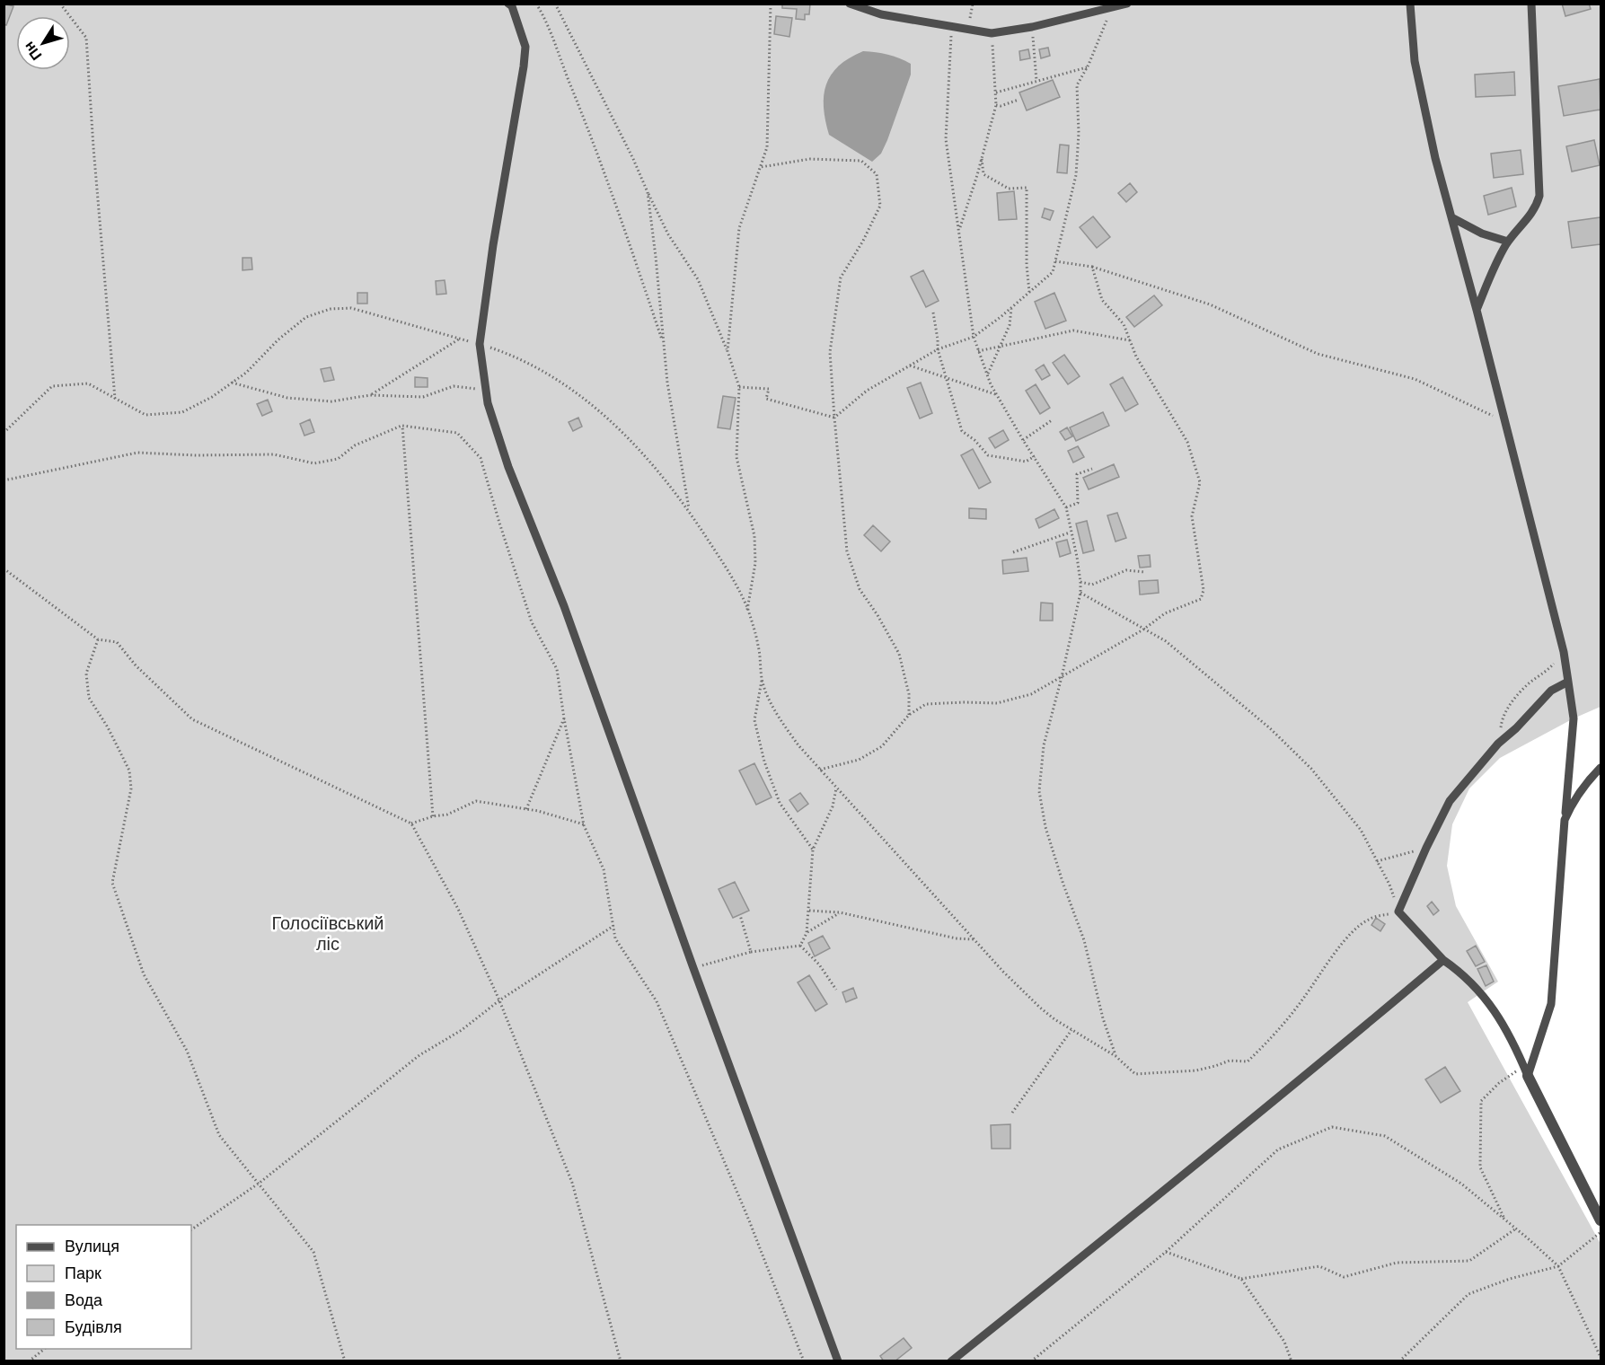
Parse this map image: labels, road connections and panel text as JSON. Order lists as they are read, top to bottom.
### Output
{
  "parks": ["Голосіївський ліс"],
  "legend": [
    "Вулиця",
    "Парк",
    "Вода",
    "Будівля"
  ],
  "north": "bottom left"
}
